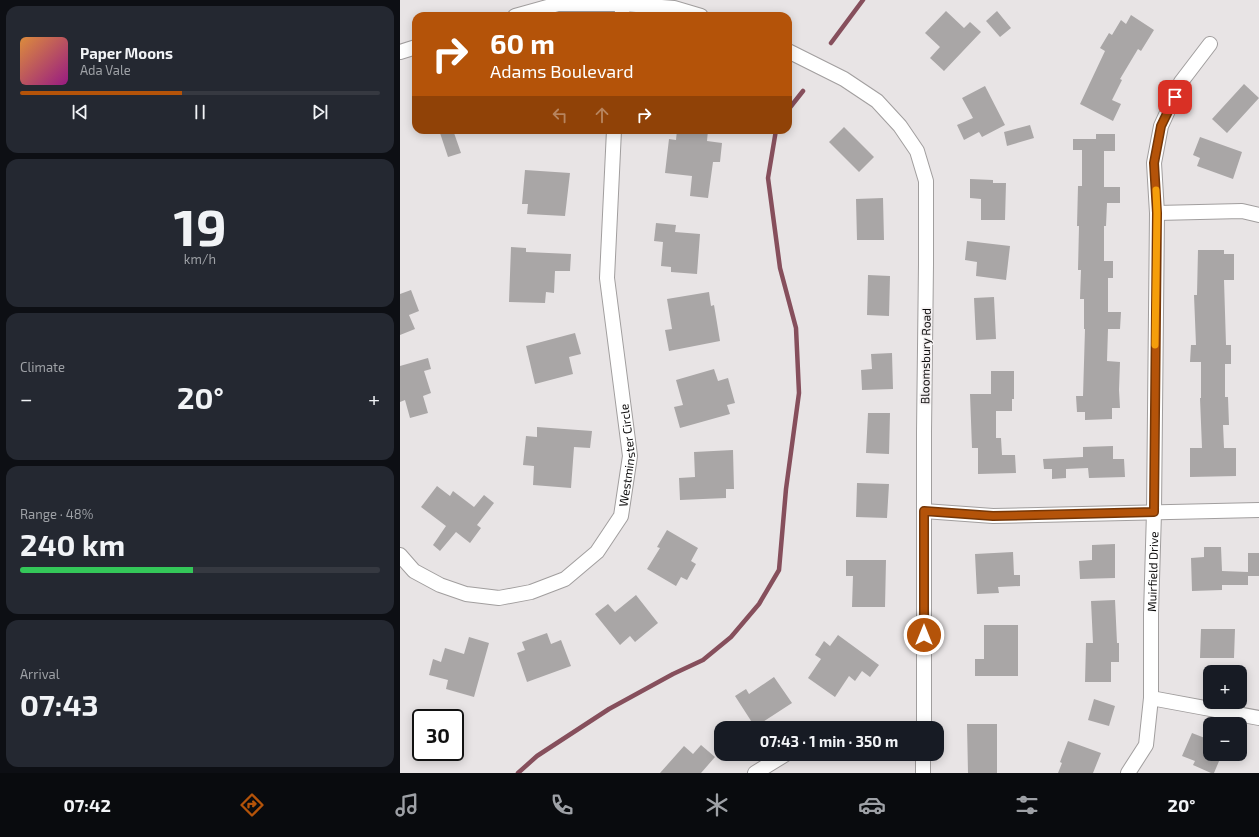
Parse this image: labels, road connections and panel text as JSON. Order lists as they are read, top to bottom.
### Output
{
  "streets": {
    "street": ["Bloomsbury Road", "Westminster Circle", "Muirfield Drive"]
  },
  "page": {
    "turn": ["60 m", "Adams Boulevard"],
    "song": ["Paper Moons", "Ada Vale"],
    "tile": [
      ["19", "km/h"],
      "Climate",
      ["Range · 48%", "240 km"],
      ["Arrival", "07:43"]
    ],
    "heat": ["−", "20°", "+"],
    "map_buttons": ["+", "−"],
    "limit": "30",
    "trip": "07:43 · 1 min · 350 m",
    "tabs": ["07:42", "20°"]
  }
}
